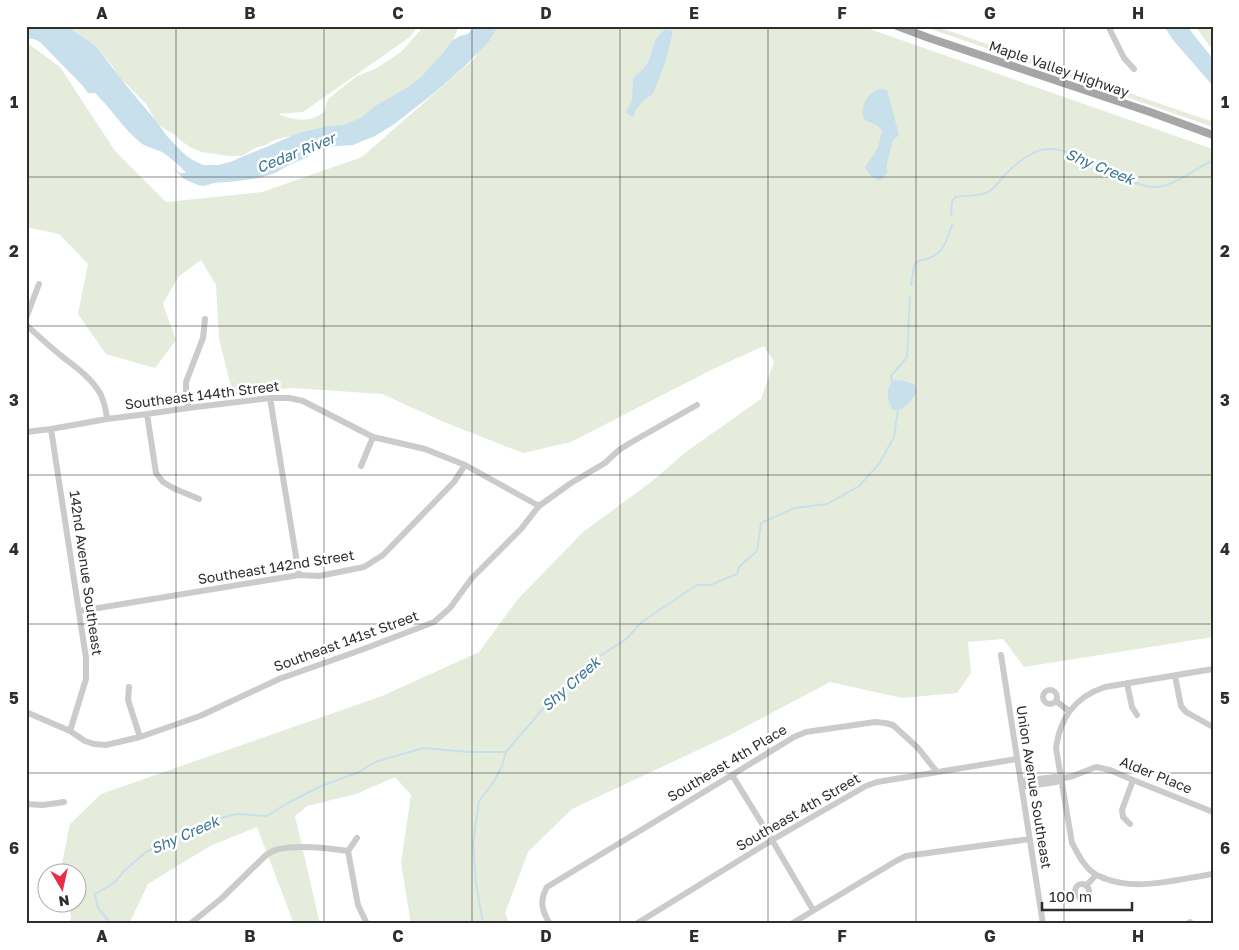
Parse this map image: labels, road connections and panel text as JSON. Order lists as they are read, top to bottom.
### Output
{
  "streets": {
    "main road": ["Maple Valley Highway"],
    "street": [
      "Southeast 144th Street",
      "Southeast 142nd Street",
      "142nd Avenue Southeast",
      "Southeast 141st Street",
      "Southeast 4th Place",
      "Alder Place",
      "Union Avenue Southeast",
      "Southeast 4th Street"
    ]
  },
  "crossings": [
    ["Southeast 144th Street", "Southeast 142nd Street"],
    ["Southeast 144th Street", "142nd Avenue Southeast"],
    ["Southeast 144th Street", "Southeast 141st Street"],
    ["Southeast 142nd Street", "142nd Avenue Southeast"],
    ["142nd Avenue Southeast", "Southeast 141st Street"],
    ["Southeast 4th Place", "Southeast 4th Street"],
    ["Alder Place", "Union Avenue Southeast"],
    ["Union Avenue Southeast", "Southeast 4th Street"]
  ],
  "water": ["Cedar River", "Shy Creek"],
  "scale_bar": "100 m",
  "north": "bottom",
  "grid": {
    "columns": [
      "A",
      "B",
      "C",
      "D",
      "E",
      "F",
      "G",
      "H"
    ],
    "rows": [
      "1",
      "2",
      "3",
      "4",
      "5",
      "6"
    ]
  }
}
